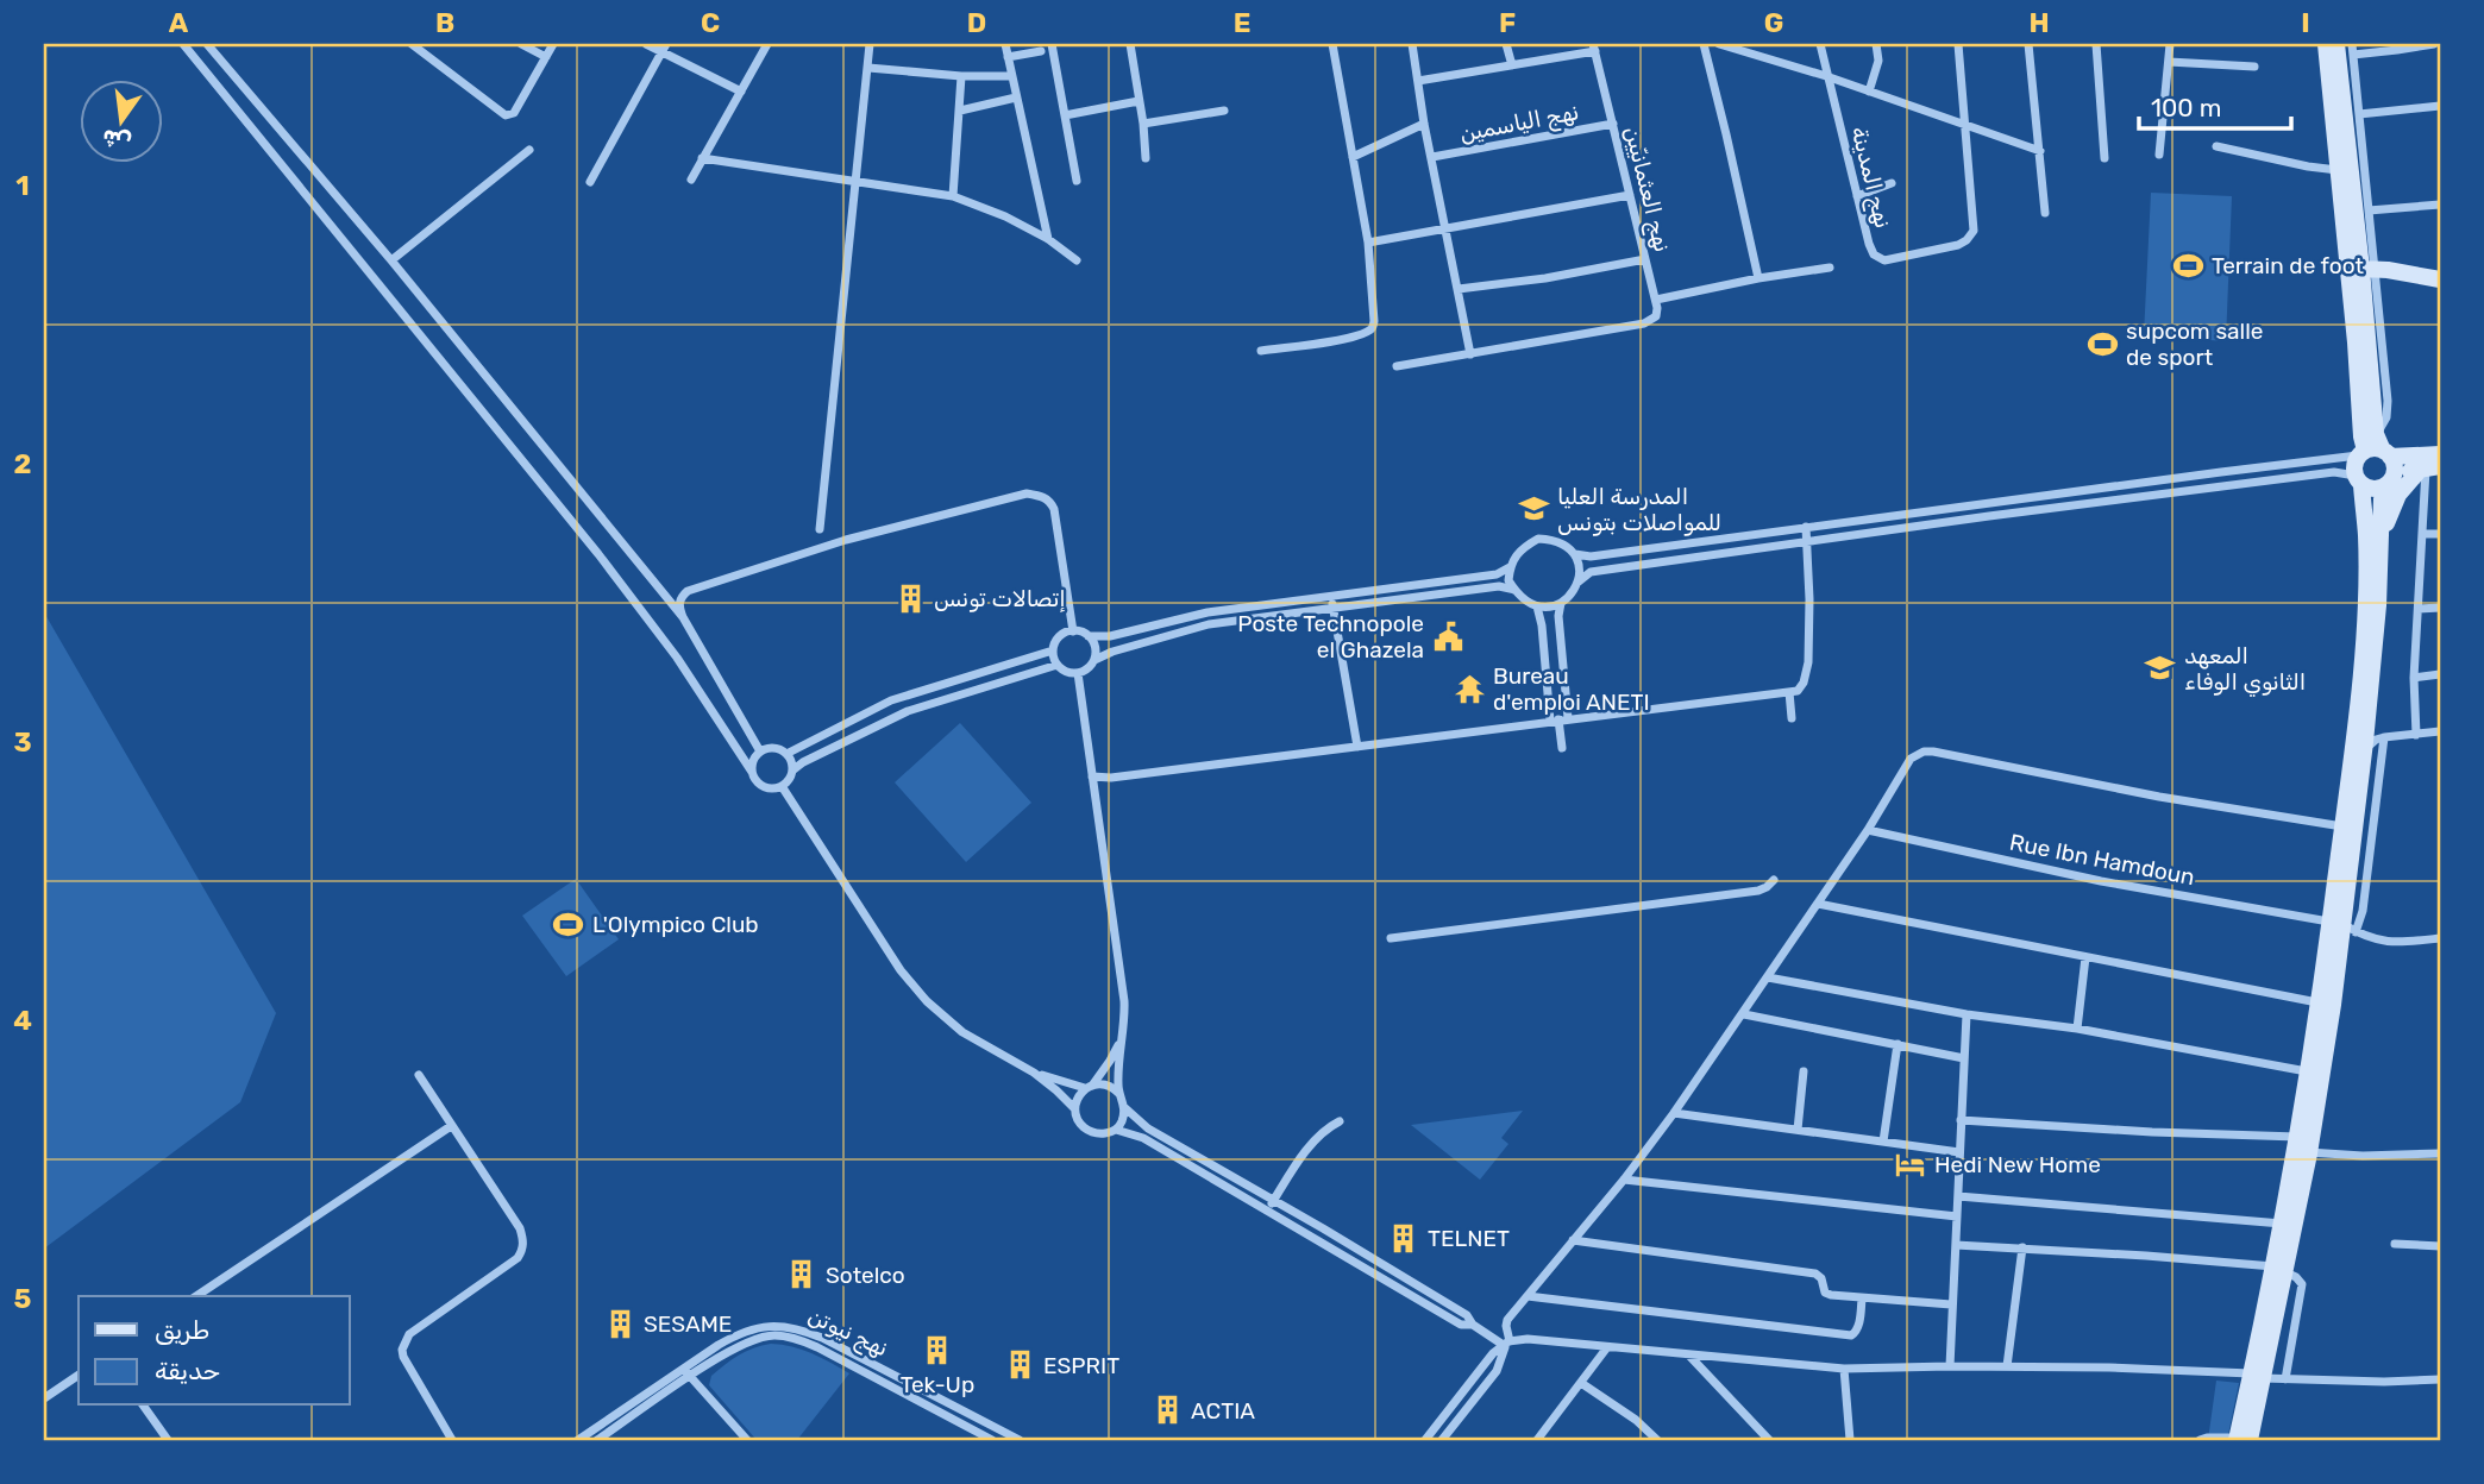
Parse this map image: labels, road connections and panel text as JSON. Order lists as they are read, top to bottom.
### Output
{
  "streets": {
    "street": [
      "نهج الياسمين",
      "نهج المدينة",
      "نهج العثمانيّين",
      "Rue Ibn Hamdoun",
      "نهج نيوتن"
    ]
  },
  "crossings": [
    ["نهج الياسمين", "نهج العثمانيّين"]
  ],
  "places": {
    "sports": ["Terrain de foot", "supcom salle de sport", "L'Olympico Club"],
    "school or university": ["المدرسة العليا للمواصلات بتونس", "المعهد الثانوي الوفاء"],
    "building": [
      "إتصالات تونس",
      "TELNET",
      "Sotelco",
      "SESAME",
      "Tek-Up",
      "ESPRIT",
      "ACTIA"
    ],
    "public building": ["Poste Technopole el Ghazela"],
    "temple": ["Bureau d'emploi ANETI"],
    "hotel": ["Hedi New Home"]
  },
  "legend": ["طريق", "حديقة"],
  "scale_bar": "100 m",
  "north": "bottom",
  "grid": {
    "columns": [
      "A",
      "B",
      "C",
      "D",
      "E",
      "F",
      "G",
      "H",
      "I"
    ],
    "rows": [
      "1",
      "2",
      "3",
      "4",
      "5"
    ]
  }
}
